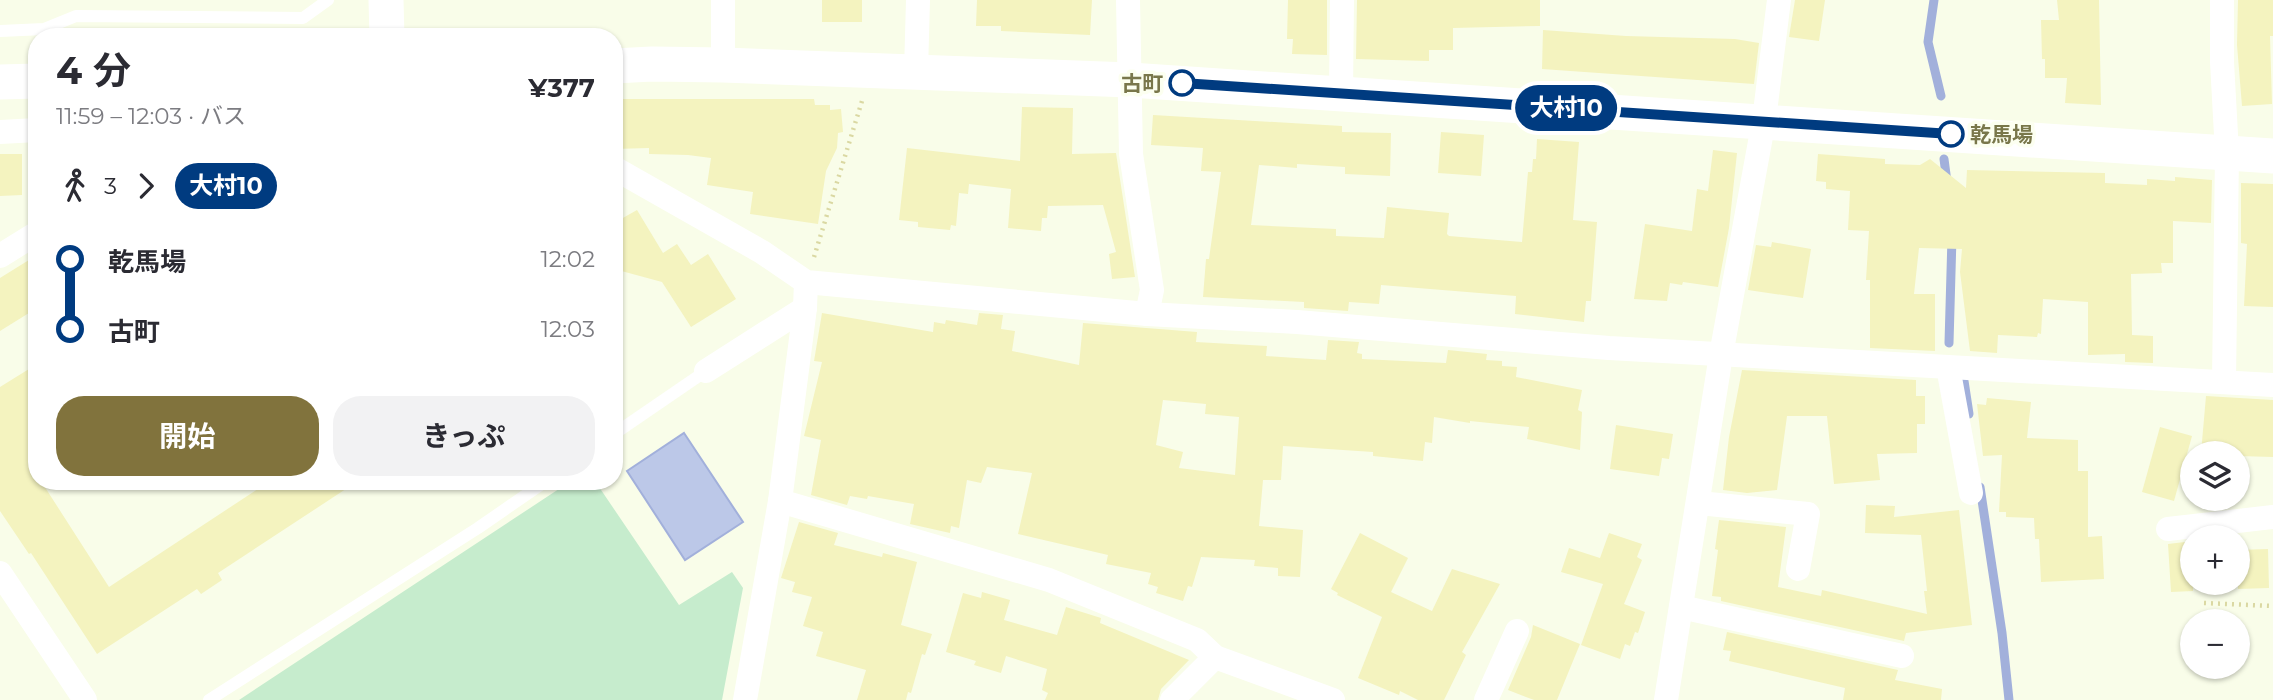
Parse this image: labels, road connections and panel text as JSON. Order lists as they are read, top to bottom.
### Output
{
  "places": ["古町", "乾馬場"],
  "lines": ["bus line 大村10"],
  "page": {
    "on_map": "大村10",
    "heading": ["4 分", "11:59 – 12:03 · バス", "¥377"],
    "legs": ["3", "大村10"],
    "list": [
      {
        "name": "乾馬場",
        "value": "12:02"
      },
      {
        "name": "古町",
        "value": "12:03"
      }
    ],
    "buttons": ["開始", "きっぷ"],
    "map_buttons": ["+", "−"]
  }
}
